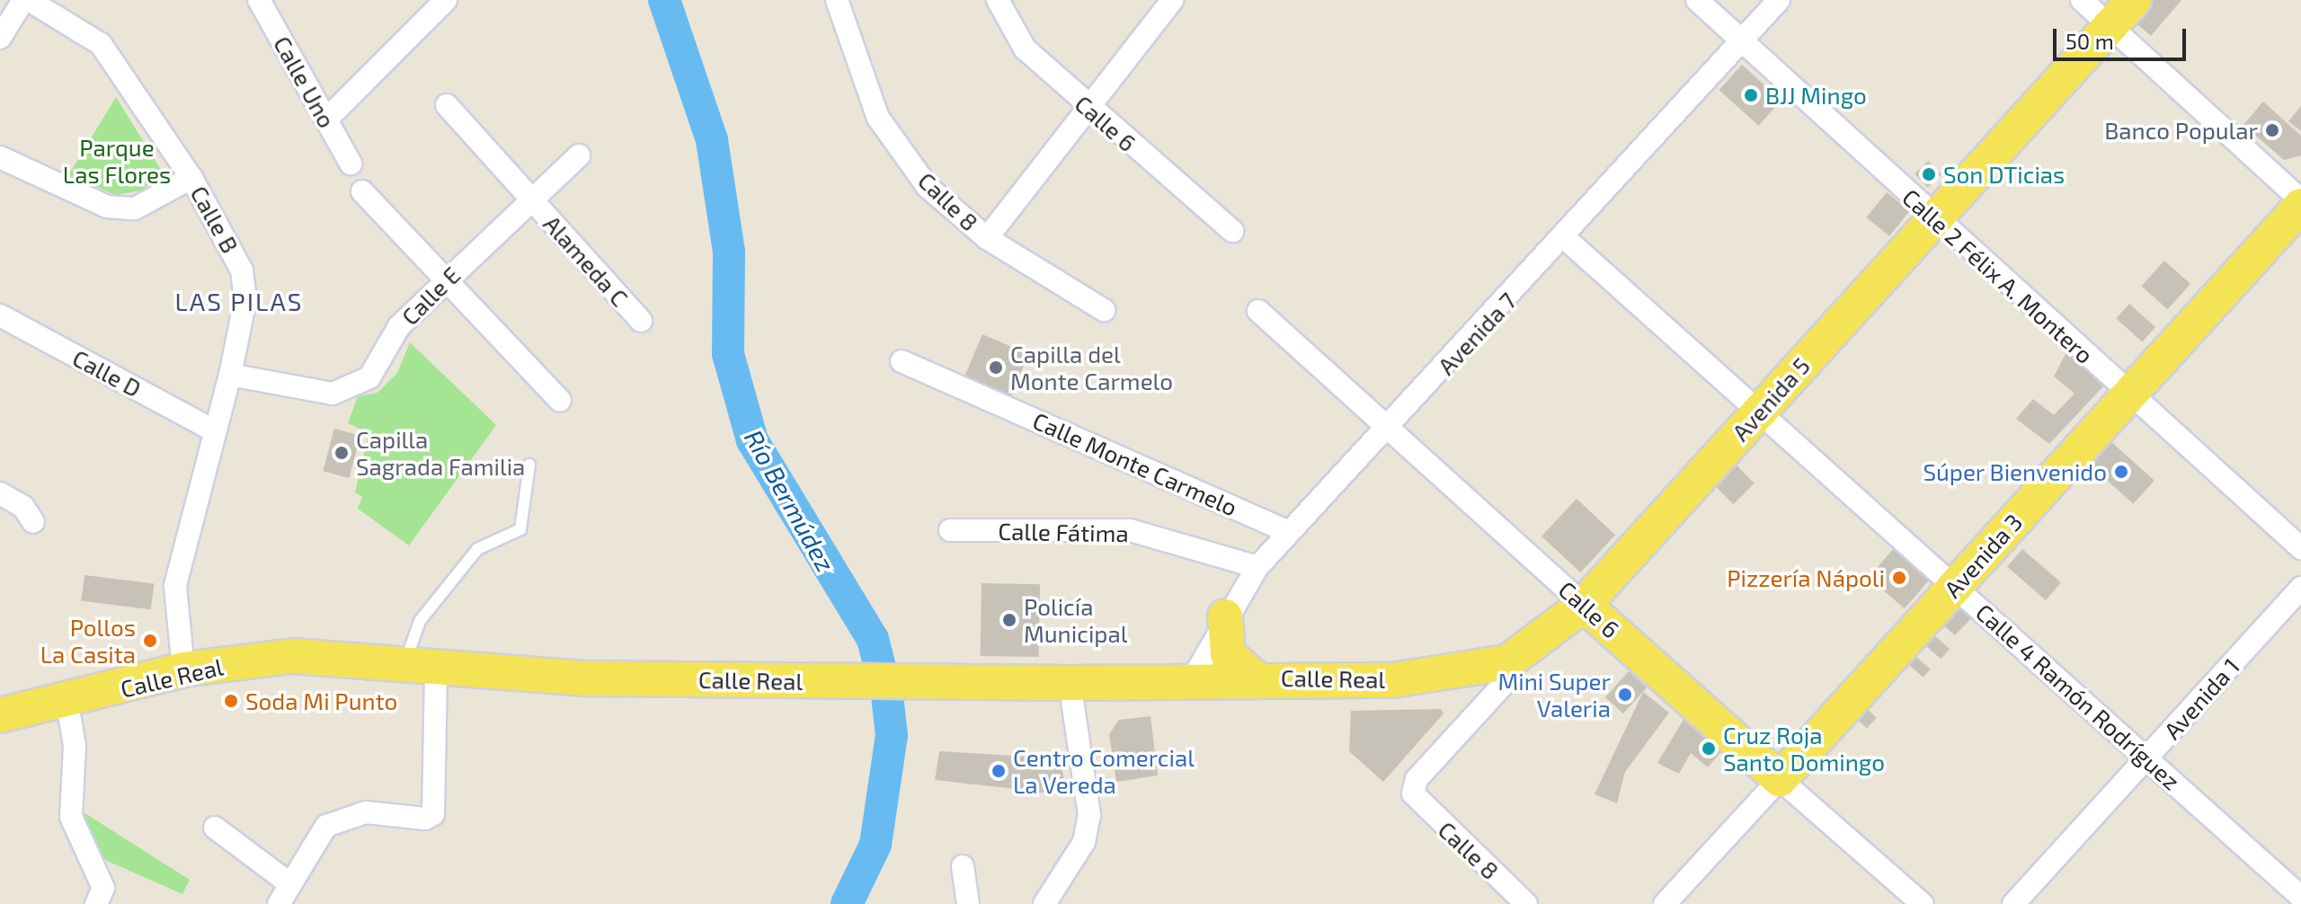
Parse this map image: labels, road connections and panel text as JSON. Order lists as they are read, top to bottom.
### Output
{
  "streets": {
    "main road": [
      "Calle 6",
      "Avenida 5",
      "Avenida 3",
      "Calle Real"
    ],
    "street": [
      "Calle Uno",
      "Calle 8",
      "Calle B",
      "Alameda C",
      "Calle 2 Félix A. Montero",
      "Calle E",
      "Avenida 7",
      "Calle D",
      "Calle Monte Carmelo",
      "Calle Fátima",
      "Calle 4 Ramón Rodríguez",
      "Avenida 1"
    ]
  },
  "crossings": [
    ["Calle 6", "Avenida 7"],
    ["Calle 6", "Avenida 5"],
    ["Calle 6", "Avenida 3"],
    ["Calle 8", "Avenida 5"],
    ["Calle 8", "Calle Real"],
    ["Calle B", "Calle E"],
    ["Calle B", "Calle D"],
    ["Calle B", "Calle Real"],
    ["Alameda C", "Calle E"],
    ["Calle 2 Félix A. Montero", "Avenida 7"],
    ["Calle 2 Félix A. Montero", "Avenida 5"],
    ["Calle 2 Félix A. Montero", "Avenida 3"],
    ["Avenida 7", "Calle Monte Carmelo"],
    ["Avenida 7", "Calle Fátima"],
    ["Avenida 7", "Calle Real"],
    ["Avenida 7", "Calle 4 Ramón Rodríguez"],
    ["Avenida 5", "Calle Real"],
    ["Avenida 5", "Calle 4 Ramón Rodríguez"],
    ["Avenida 3", "Calle 4 Ramón Rodríguez"],
    ["Calle 4 Ramón Rodríguez", "Avenida 1"]
  ],
  "districts": ["LAS PILAS"],
  "water": ["Río Bermúdez"],
  "parks": ["Parque Las Flores"],
  "places": [
    "BJJ Mingo",
    "Banco Popular",
    "Son DTicias",
    "Capilla del Monte Carmelo",
    "Capilla Sagrada Familia",
    "Súper Bienvenido",
    "Pizzería Nápoli",
    "Policía Municipal",
    "Pollos La Casita",
    "Mini Super Valeria",
    "Soda Mi Punto",
    "Cruz Roja Santo Domingo",
    "Centro Comercial La Vereda"
  ],
  "scale_bar": "50 m"
}
